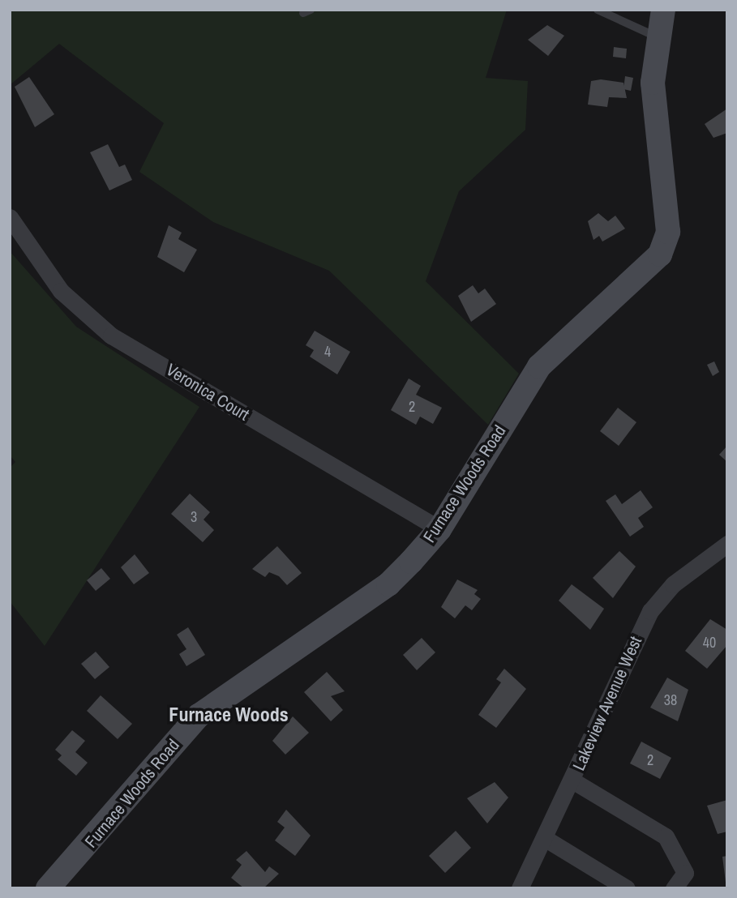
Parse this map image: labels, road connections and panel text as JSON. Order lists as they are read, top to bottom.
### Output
{
  "streets": {
    "street": ["Veronica Court", "Furnace Woods Road", "Lakeview Avenue West"]
  },
  "crossings": [
    ["Veronica Court", "Furnace Woods Road"]
  ],
  "districts": ["Furnace Woods"],
  "house_numbers": [
    "4",
    "2",
    "3",
    "40",
    "38",
    "2"
  ]
}
